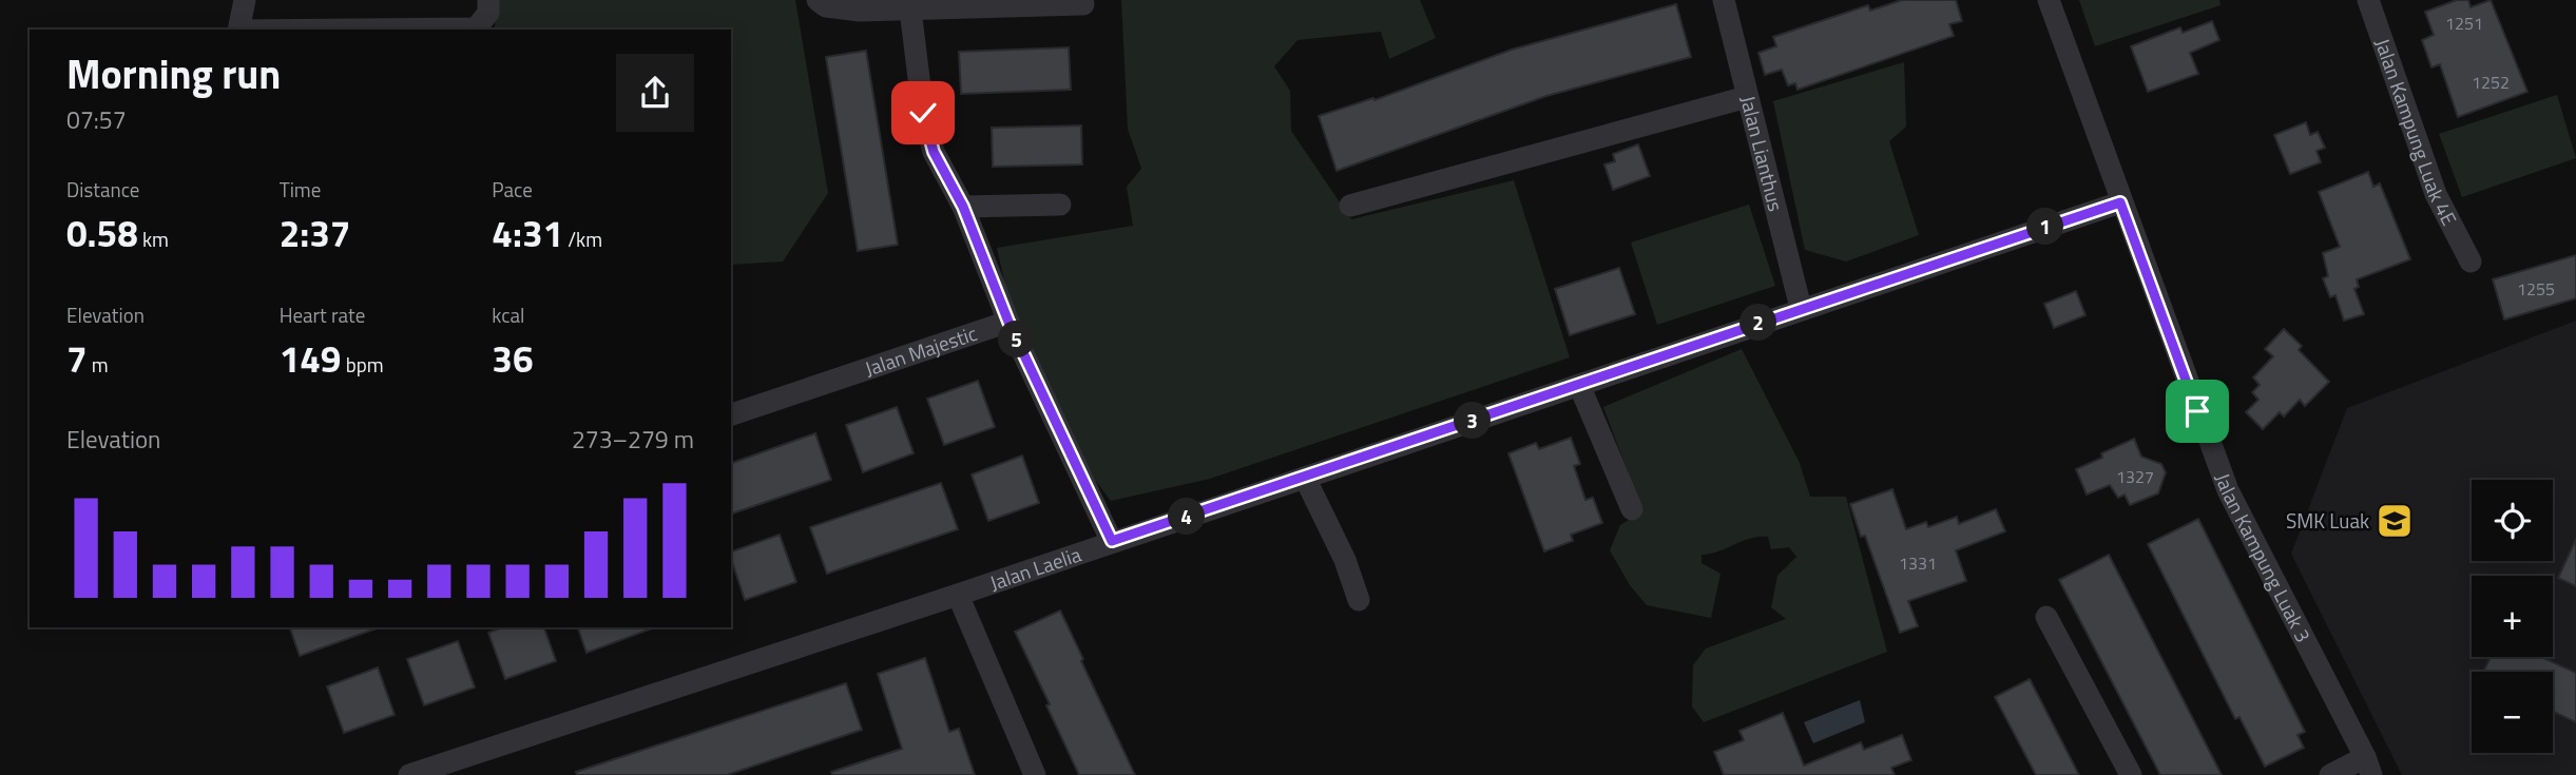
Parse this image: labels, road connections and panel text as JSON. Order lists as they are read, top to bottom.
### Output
{
  "streets": {
    "street": [
      "Jalan Kampung Luak 4E",
      "Jalan Lianthus",
      "Jalan Majestic",
      "Jalan Kampung Luak 3",
      "Jalan Laelia"
    ]
  },
  "crossings": [
    ["Jalan Lianthus", "Jalan Laelia"],
    ["Jalan Kampung Luak 3", "Jalan Laelia"]
  ],
  "places": {
    "school or university": ["SMK Luak"]
  },
  "house_numbers": [
    "1251",
    "1252",
    "1255",
    "1327",
    "1331"
  ],
  "page": {
    "heading": ["Morning run", "07:57"],
    "stats": [
      ["Distance", "0.58 km"],
      ["Time", "2:37"],
      ["Pace", "4:31 /km"],
      ["Elevation", "7 m"],
      ["Heart rate", "149 bpm"],
      ["kcal", "36"]
    ],
    "pins": [
      "1",
      "2",
      "5",
      "3",
      "4"
    ],
    "chart": ["Elevation", "273–279 m"],
    "map_buttons": ["+", "−"]
  }
}
